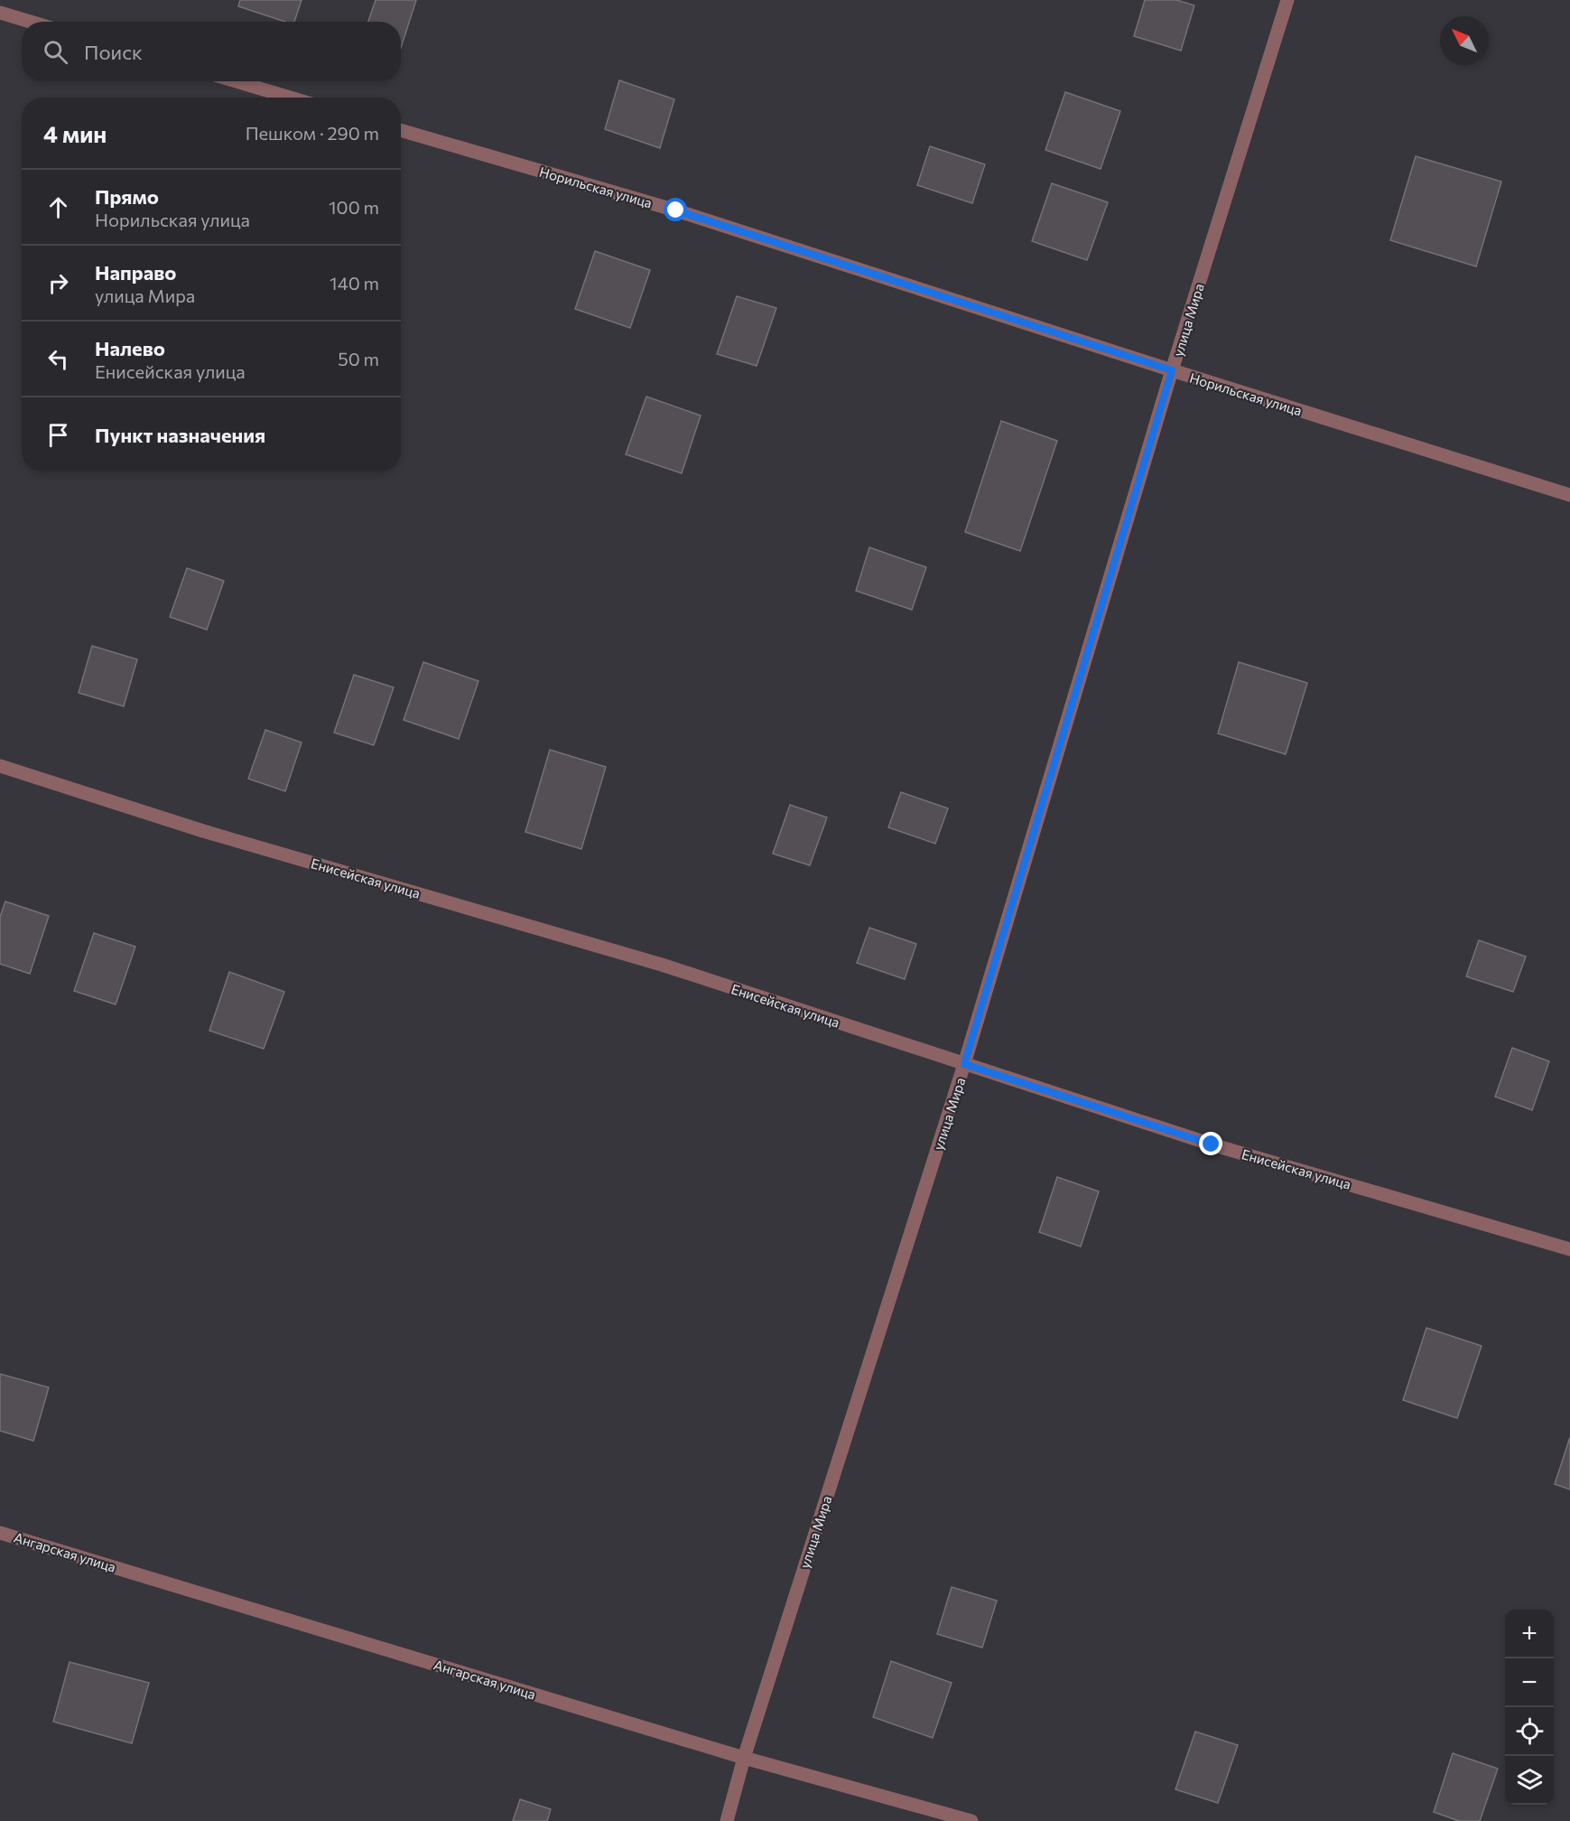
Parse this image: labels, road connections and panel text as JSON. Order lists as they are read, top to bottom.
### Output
{
  "streets": {
    "street": [
      "Норильская улица",
      "улица Мира",
      "Енисейская улица",
      "Ангарская улица"
    ]
  },
  "crossings": [
    ["Норильская улица", "улица Мира"],
    ["улица Мира", "Енисейская улица"],
    ["улица Мира", "Ангарская улица"]
  ],
  "north": "top left",
  "page": {
    "search": "Поиск",
    "heading": ["4 мин", "Пешком · 290 m"],
    "list": [
      ["Прямо", "Норильская улица", "100 m"],
      ["Направо", "улица Мира", "140 m"],
      ["Налево", "Енисейская улица", "50 m"],
      "Пункт назначения"
    ],
    "map_buttons": ["+", "−"]
  }
}
